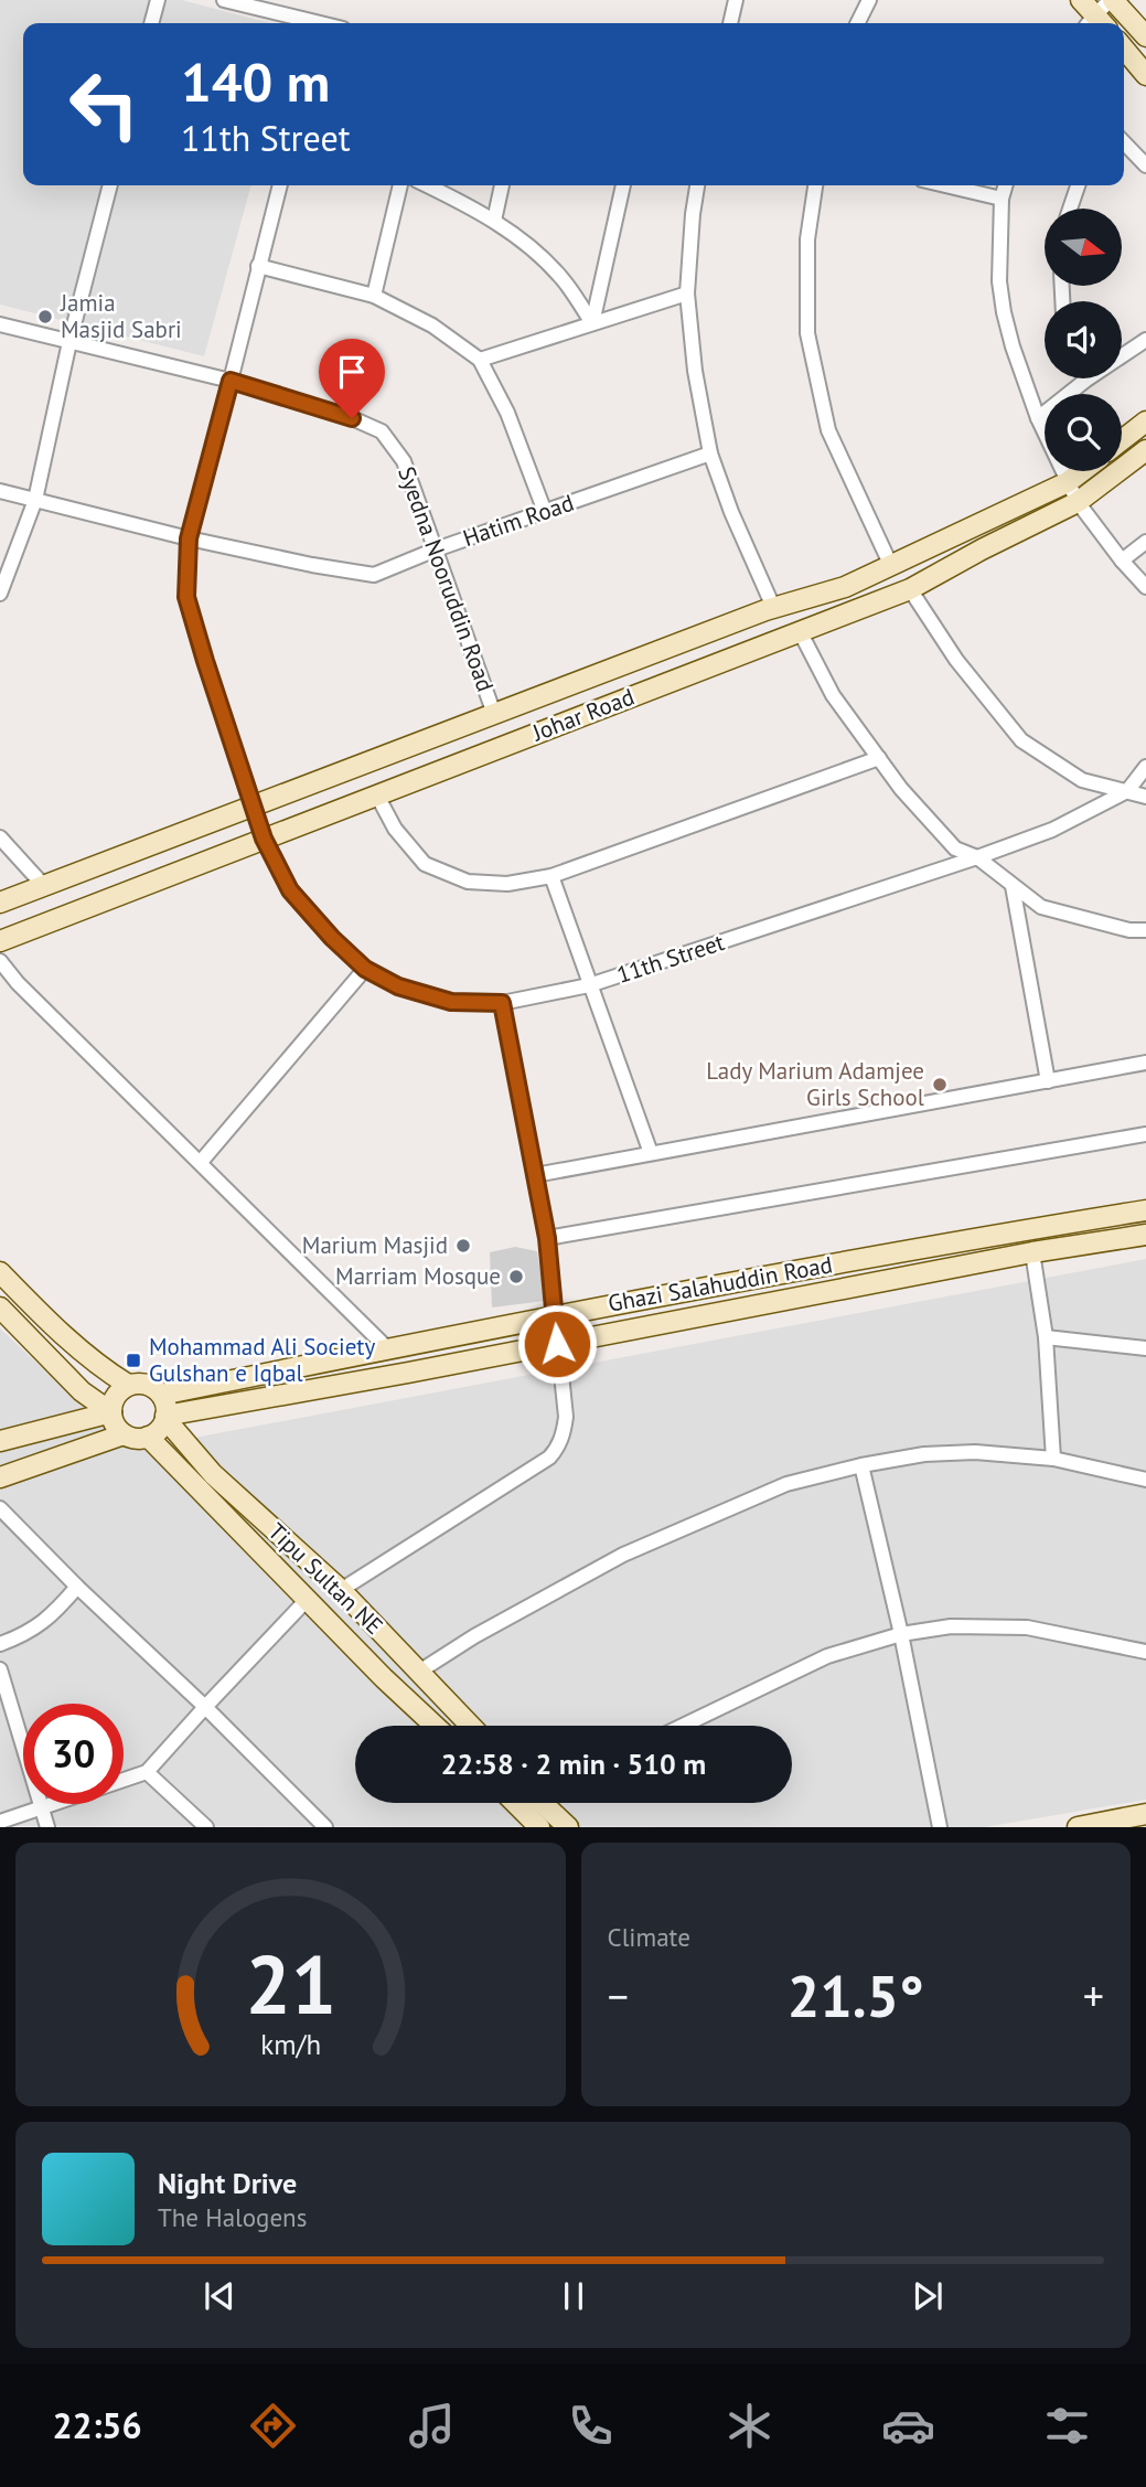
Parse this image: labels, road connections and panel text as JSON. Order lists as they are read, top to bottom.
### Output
{
  "streets": {
    "street": [
      "Hatim Road",
      "Syedna Nooruddin Road",
      "Johar Road",
      "11th Street",
      "Ghazi Salahuddin Road",
      "Tipu Sultan NE"
    ]
  },
  "crossings": [
    ["Hatim Road", "Syedna Nooruddin Road"],
    ["Hatim Road", "11th Street"],
    ["Syedna Nooruddin Road", "Johar Road"],
    ["Syedna Nooruddin Road", "11th Street"],
    ["Johar Road", "11th Street"],
    ["Ghazi Salahuddin Road", "Tipu Sultan NE"]
  ],
  "places": {
    "other": [
      "Jamia Masjid Sabri",
      "Lady Marium Adamjee Girls School",
      "Marium Masjid",
      "Marriam Mosque"
    ],
    "transit": ["Mohammad Ali Society Gulshan e Iqbal"]
  },
  "north": "right",
  "page": {
    "turn": ["140 m", "11th Street"],
    "limit": "30",
    "trip": "22:58 · 2 min · 510 m",
    "tile": "Climate",
    "heat": ["−", "21.5°", "+"],
    "song": ["Night Drive", "The Halogens"],
    "tabs": "22:56",
    "gauge": ["21", "km/h"]
  }
}
